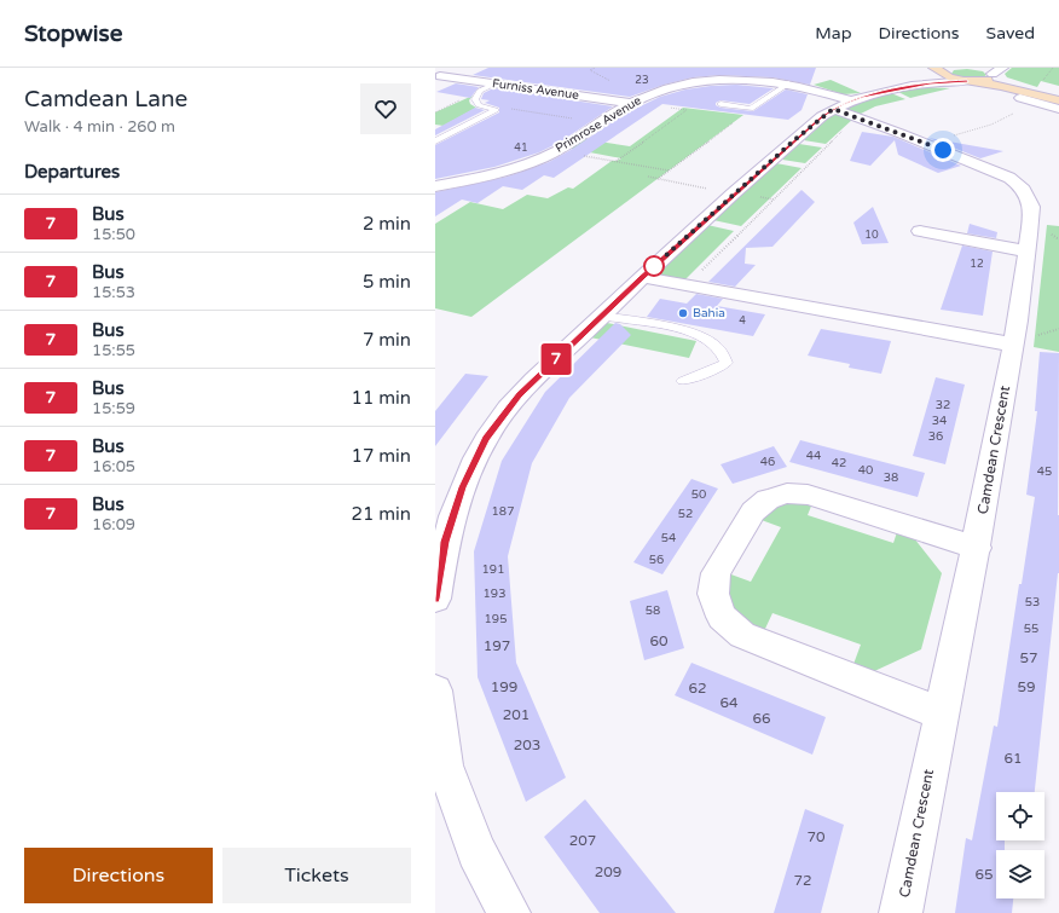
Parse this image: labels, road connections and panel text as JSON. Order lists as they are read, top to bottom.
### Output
{
  "streets": {
    "street": ["Furniss Avenue", "Primrose Avenue", "Camdean Crescent"]
  },
  "crossings": [
    ["Furniss Avenue", "Primrose Avenue"],
    ["Primrose Avenue", "Camdean Crescent"]
  ],
  "places": ["Bahia"],
  "lines": ["bus line 7"],
  "house_numbers": [
    "23",
    "41",
    "10",
    "12",
    "4",
    "32",
    "34",
    "36",
    "44",
    "46",
    "42",
    "40",
    "45",
    "38",
    "50",
    "187",
    "52",
    "54",
    "56",
    "191",
    "193",
    "53",
    "58",
    "195",
    "55",
    "60",
    "197",
    "57",
    "199",
    "59",
    "62",
    "64",
    "201",
    "66",
    "203",
    "61",
    "70",
    "207",
    "209",
    "65",
    "72"
  ],
  "page": {
    "header": "Stopwise",
    "nav": ["Map", "Directions", "Saved"],
    "heading": [
      ["Camdean Lane", "Walk · 4 min · 260 m"],
      "Departures"
    ],
    "on_map": "7",
    "list": [
      {
        "mark": "7",
        "name": "Bus",
        "note": "15:50",
        "value": "2 min"
      },
      {
        "mark": "7",
        "name": "Bus",
        "note": "15:53",
        "value": "5 min"
      },
      {
        "mark": "7",
        "name": "Bus",
        "note": "15:55",
        "value": "7 min"
      },
      {
        "mark": "7",
        "name": "Bus",
        "note": "15:59",
        "value": "11 min"
      },
      {
        "mark": "7",
        "name": "Bus",
        "note": "16:05",
        "value": "17 min"
      },
      {
        "mark": "7",
        "name": "Bus",
        "note": "16:09",
        "value": "21 min"
      }
    ],
    "buttons": ["Directions", "Tickets"]
  }
}
